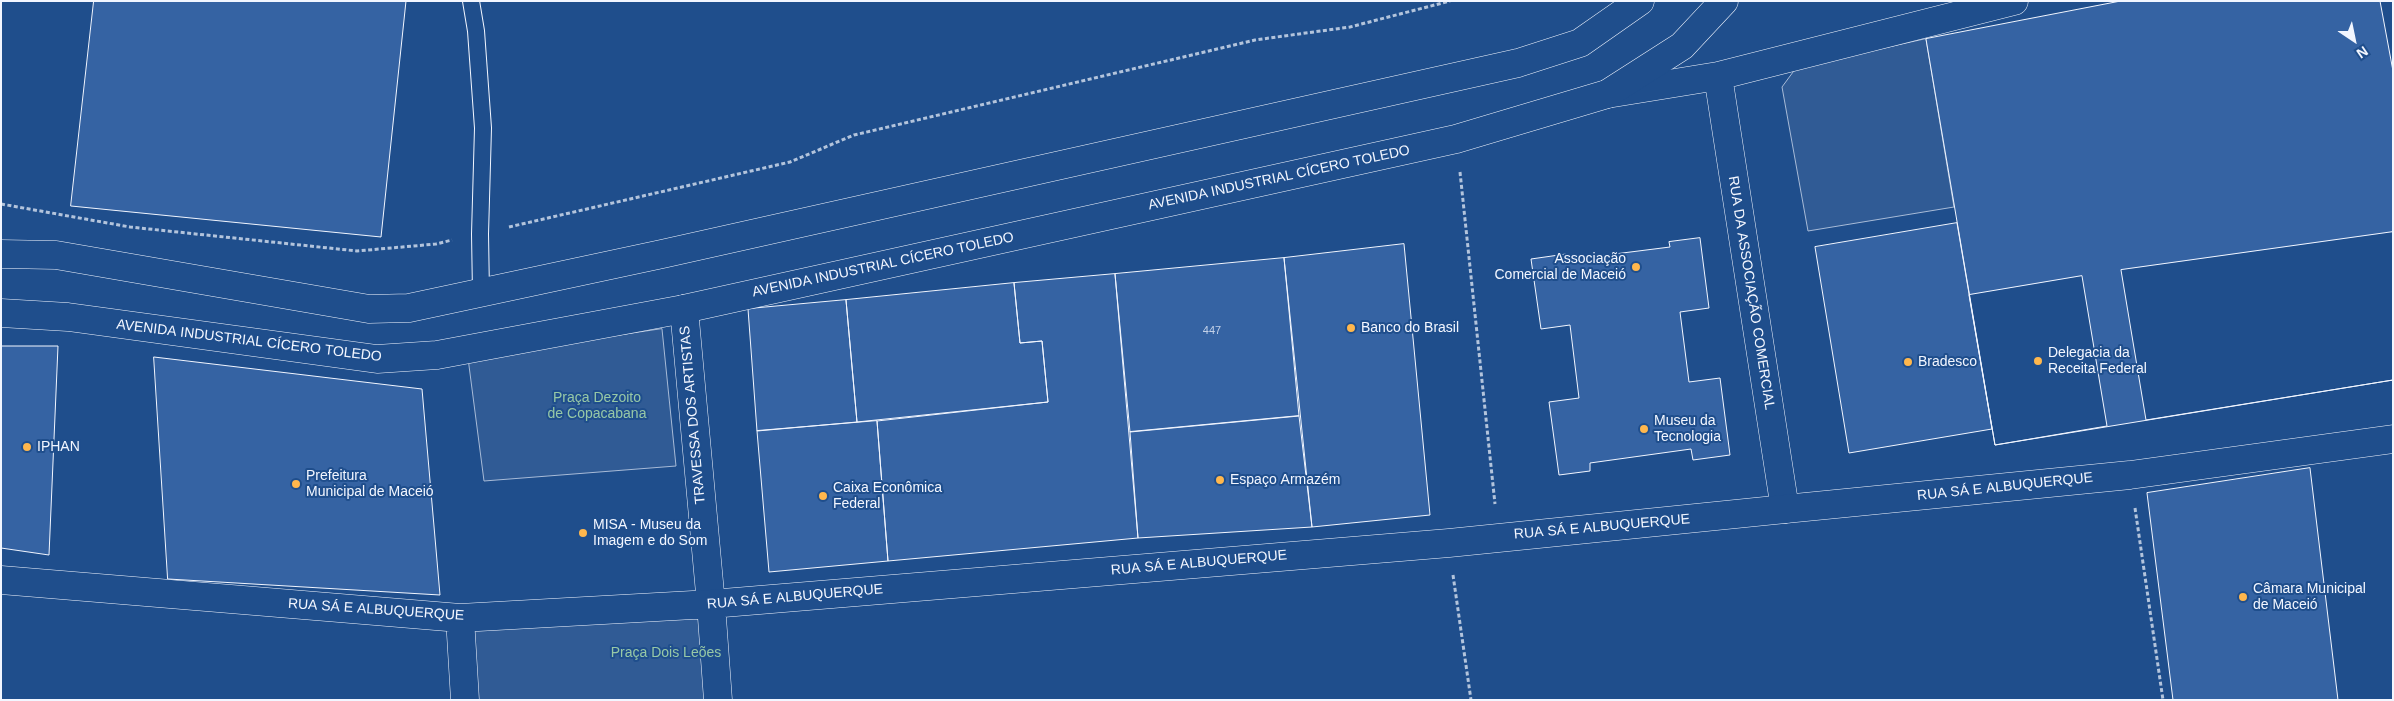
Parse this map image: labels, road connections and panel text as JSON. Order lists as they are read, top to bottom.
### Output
{
  "streets": {
    "street": [
      "AVENIDA INDUSTRIAL CÍCERO TOLEDO",
      "RUA DA ASSOCIAÇÃO COMERCIAL",
      "TRAVESSA DOS ARTISTAS",
      "RUA SÁ E ALBUQUERQUE"
    ]
  },
  "crossings": [
    ["AVENIDA INDUSTRIAL CÍCERO TOLEDO", "TRAVESSA DOS ARTISTAS"],
    ["RUA DA ASSOCIAÇÃO COMERCIAL", "RUA SÁ E ALBUQUERQUE"],
    ["TRAVESSA DOS ARTISTAS", "RUA SÁ E ALBUQUERQUE"]
  ],
  "parks": ["Praça Dezoito de Copacabana", "Praça Dois Leões"],
  "places": [
    "Associação Comercial de Maceió",
    "Banco do Brasil",
    "Delegacia da Receita Federal",
    "Bradesco",
    "Museu da Tecnologia",
    "IPHAN",
    "Espaço Armazém",
    "Prefeitura Municipal de Maceió",
    "Caixa Econômica Federal",
    "MISA - Museu da Imagem e do Som",
    "Câmara Municipal de Maceió"
  ],
  "house_numbers": ["447"],
  "north": "bottom right"
}
